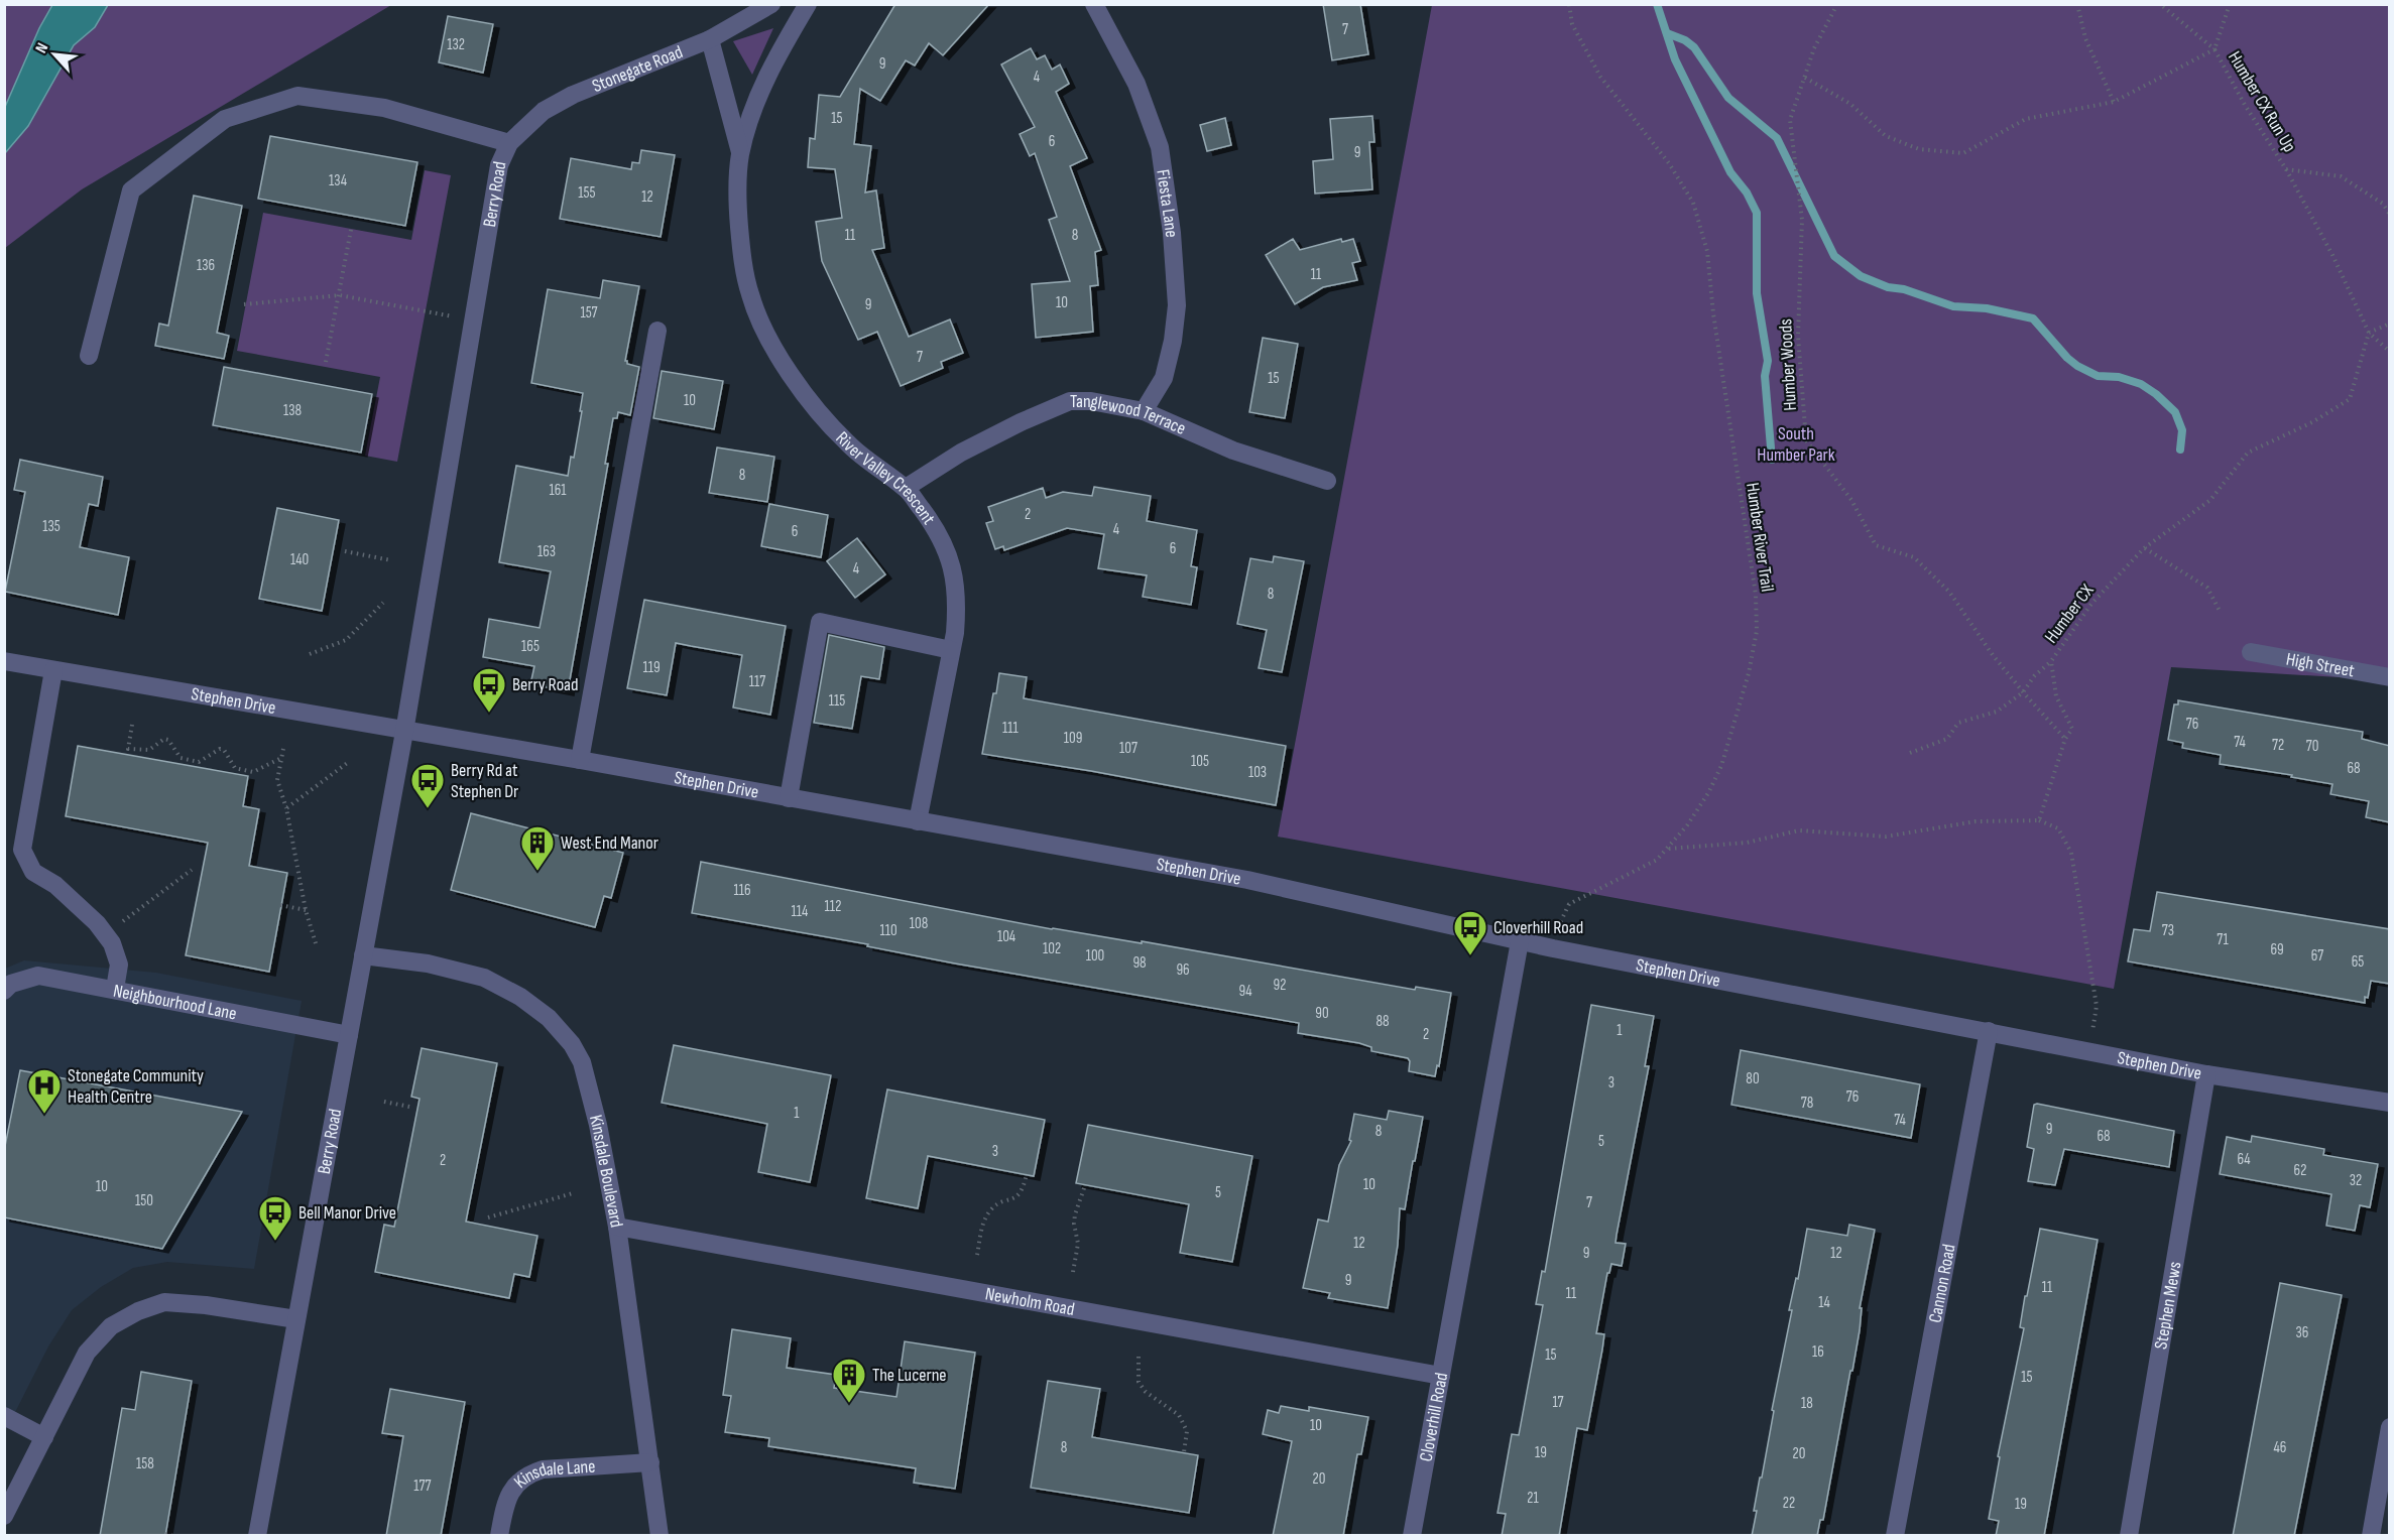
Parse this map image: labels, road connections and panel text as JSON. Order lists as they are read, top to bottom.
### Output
{
  "streets": {
    "street": [
      "Stonegate Road",
      "Berry Road",
      "Fiesta Lane",
      "Tanglewood Terrace",
      "River Valley Crescent",
      "High Street",
      "Stephen Drive",
      "Neighbourhood Lane",
      "Kinsdale Boulevard",
      "Cannon Road",
      "Newholm Road",
      "Stephen Mews",
      "Cloverhill Road",
      "Kinsdale Lane"
    ],
    "path": [
      "Humber CX Run Up",
      "Humber Woods",
      "Humber River Trail",
      "Humber CX"
    ]
  },
  "crossings": [
    ["Stonegate Road", "Berry Road"],
    ["Stonegate Road", "River Valley Crescent"],
    ["Berry Road", "Stephen Drive"],
    ["Berry Road", "Neighbourhood Lane"],
    ["Berry Road", "Kinsdale Boulevard"],
    ["Fiesta Lane", "Tanglewood Terrace"],
    ["Humber Woods", "Humber CX"],
    ["Tanglewood Terrace", "River Valley Crescent"],
    ["River Valley Crescent", "Stephen Drive"],
    ["Stephen Drive", "Cannon Road"],
    ["Stephen Drive", "Stephen Mews"],
    ["Stephen Drive", "Cloverhill Road"],
    ["Kinsdale Boulevard", "Newholm Road"],
    ["Kinsdale Boulevard", "Kinsdale Lane"],
    ["Newholm Road", "Cloverhill Road"]
  ],
  "parks": ["South Humber Park"],
  "places": {
    "bus stop": [
      "Berry Road",
      "Berry Rd at Stephen Dr",
      "Cloverhill Road",
      "Bell Manor Drive"
    ],
    "building": ["West End Manor", "The Lucerne"],
    "hospital": ["Stonegate Community Health Centre"]
  },
  "house_numbers": [
    "7",
    "132",
    "9",
    "4",
    "15",
    "6",
    "9",
    "134",
    "155",
    "12",
    "11",
    "8",
    "136",
    "11",
    "10",
    "9",
    "157",
    "7",
    "15",
    "10",
    "138",
    "8",
    "161",
    "2",
    "135",
    "4",
    "6",
    "6",
    "163",
    "140",
    "4",
    "8",
    "165",
    "119",
    "117",
    "115",
    "76",
    "111",
    "109",
    "74",
    "72",
    "70",
    "107",
    "105",
    "68",
    "103",
    "116",
    "112",
    "114",
    "108",
    "110",
    "73",
    "104",
    "71",
    "102",
    "69",
    "100",
    "67",
    "65",
    "98",
    "96",
    "92",
    "94",
    "90",
    "88",
    "1",
    "2",
    "80",
    "3",
    "76",
    "78",
    "1",
    "74",
    "9",
    "8",
    "68",
    "5",
    "3",
    "64",
    "2",
    "62",
    "32",
    "10",
    "10",
    "5",
    "150",
    "7",
    "12",
    "9",
    "12",
    "9",
    "11",
    "11",
    "14",
    "36",
    "16",
    "15",
    "15",
    "17",
    "18",
    "10",
    "8",
    "46",
    "19",
    "20",
    "158",
    "20",
    "177",
    "21",
    "22",
    "19"
  ],
  "north": "top left"
}
